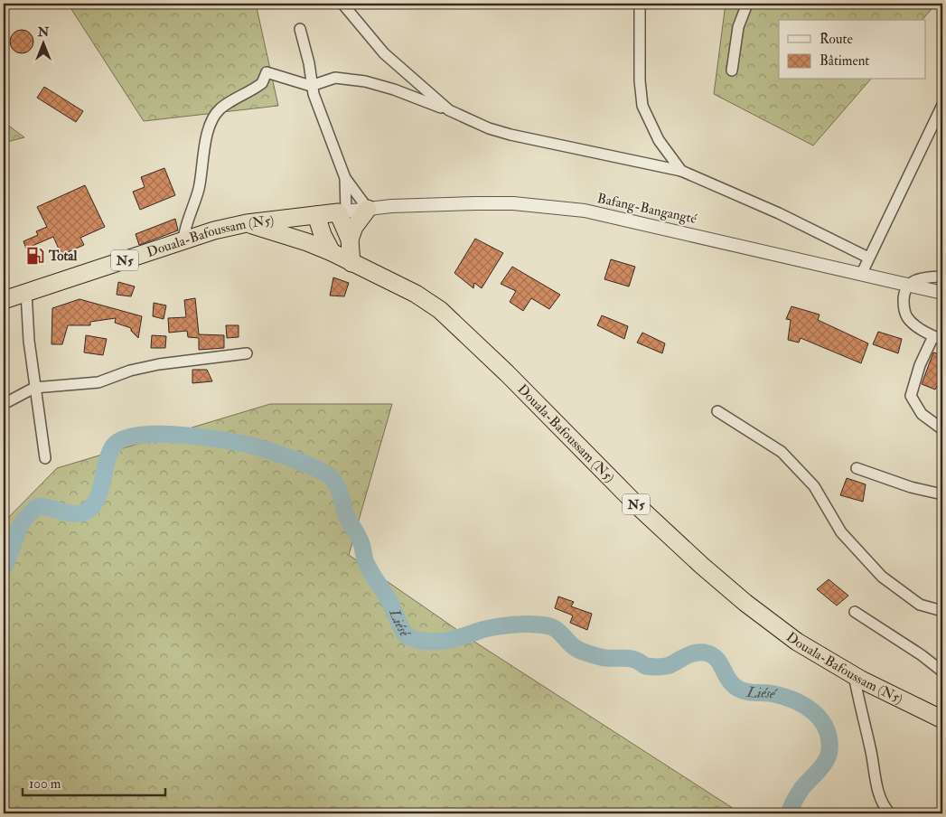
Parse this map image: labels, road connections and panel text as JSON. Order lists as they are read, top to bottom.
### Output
{
  "streets": {
    "highway": ["Douala-Bafoussam (N5)", "N5"],
    "street": ["Bafang-Bangangté"]
  },
  "crossings": [
    ["Bafang-Bangangté", "Douala-Bafoussam (N5)"]
  ],
  "water": ["Liésé"],
  "places": {
    "fuel station": ["Total"]
  },
  "legend": ["Route", "Bâtiment"],
  "scale_bar": "100 m",
  "north": "top"
}
